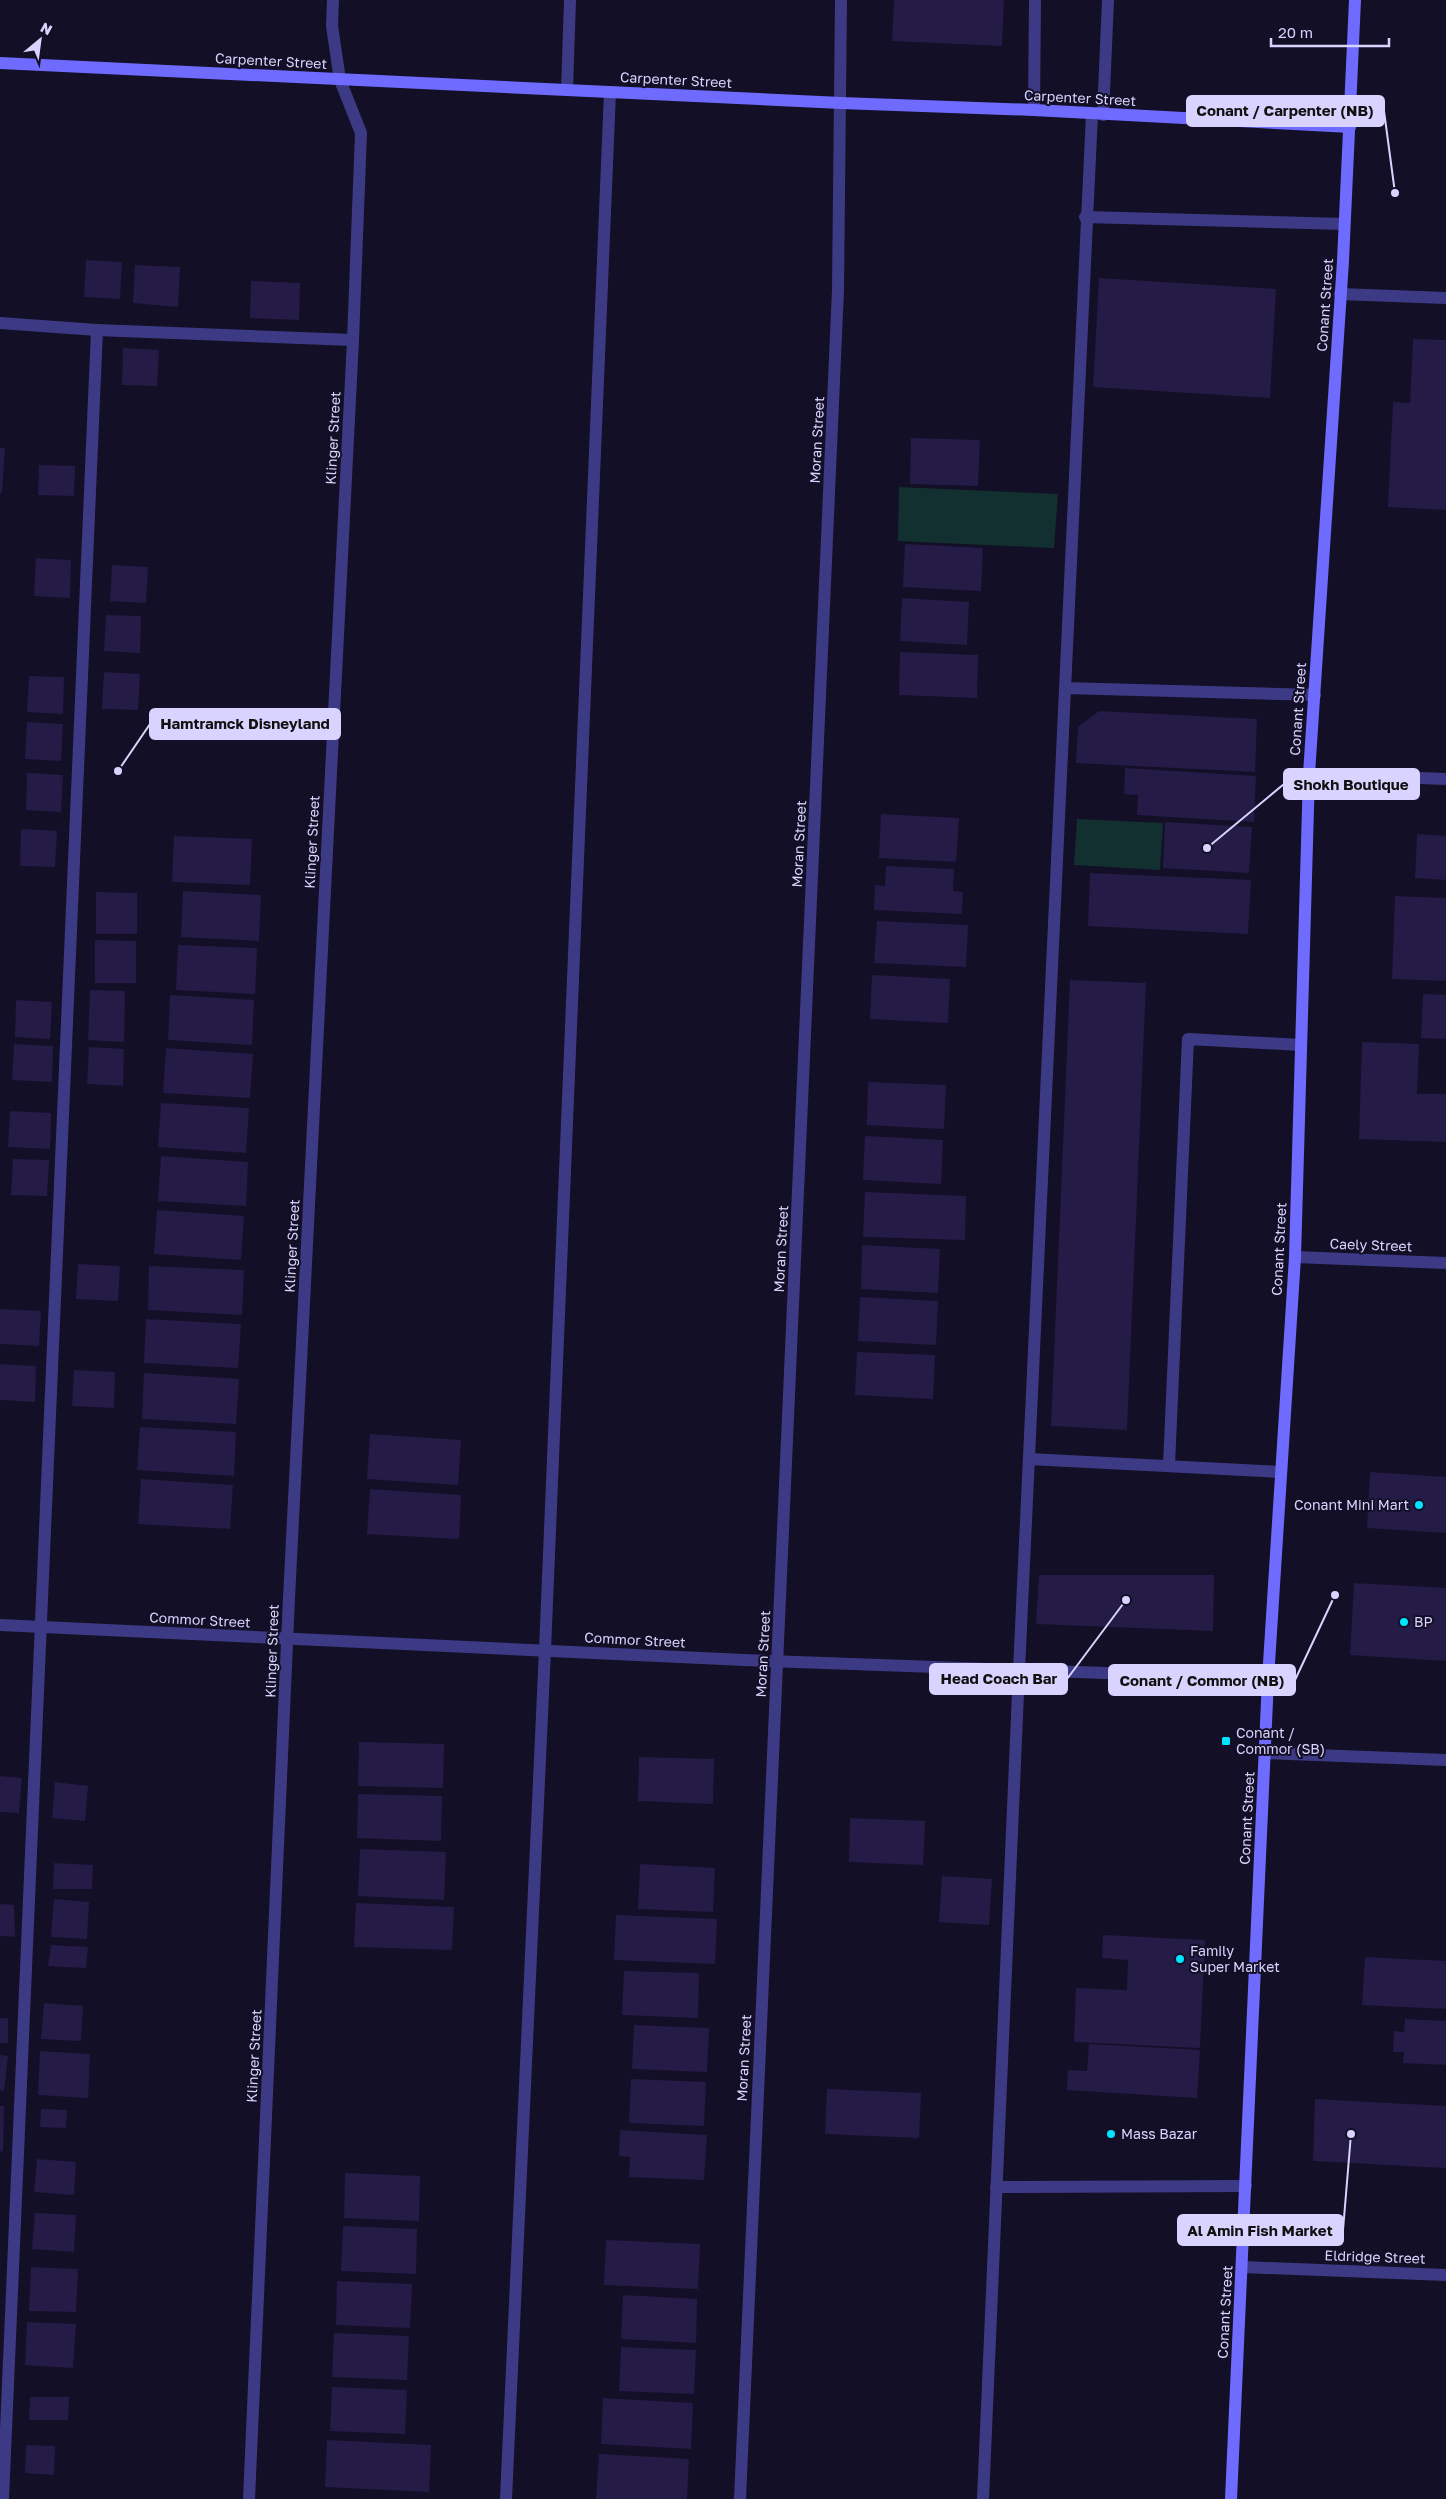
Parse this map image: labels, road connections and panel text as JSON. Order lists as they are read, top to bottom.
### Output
{
  "streets": {
    "main road": ["Carpenter Street", "Conant Street"],
    "street": [
      "Klinger Street",
      "Moran Street",
      "Caely Street",
      "Commor Street",
      "Eldridge Street"
    ]
  },
  "crossings": [
    ["Carpenter Street", "Conant Street"],
    ["Carpenter Street", "Klinger Street"],
    ["Carpenter Street", "Moran Street"],
    ["Conant Street", "Caely Street"],
    ["Conant Street", "Commor Street"],
    ["Conant Street", "Eldridge Street"],
    ["Klinger Street", "Commor Street"],
    ["Moran Street", "Commor Street"]
  ],
  "places": {
    "other": [
      "Conant / Carpenter (NB)",
      "Hamtramck Disneyland",
      "Shokh Boutique",
      "Conant Mini Mart",
      "Conant / Commor (NB)",
      "Head Coach Bar",
      "BP",
      "Family Super Market",
      "Mass Bazar",
      "Al Amin Fish Market"
    ],
    "transit": ["Conant / Commor (SB)"]
  },
  "scale_bar": "20 m",
  "north": "top right"
}
